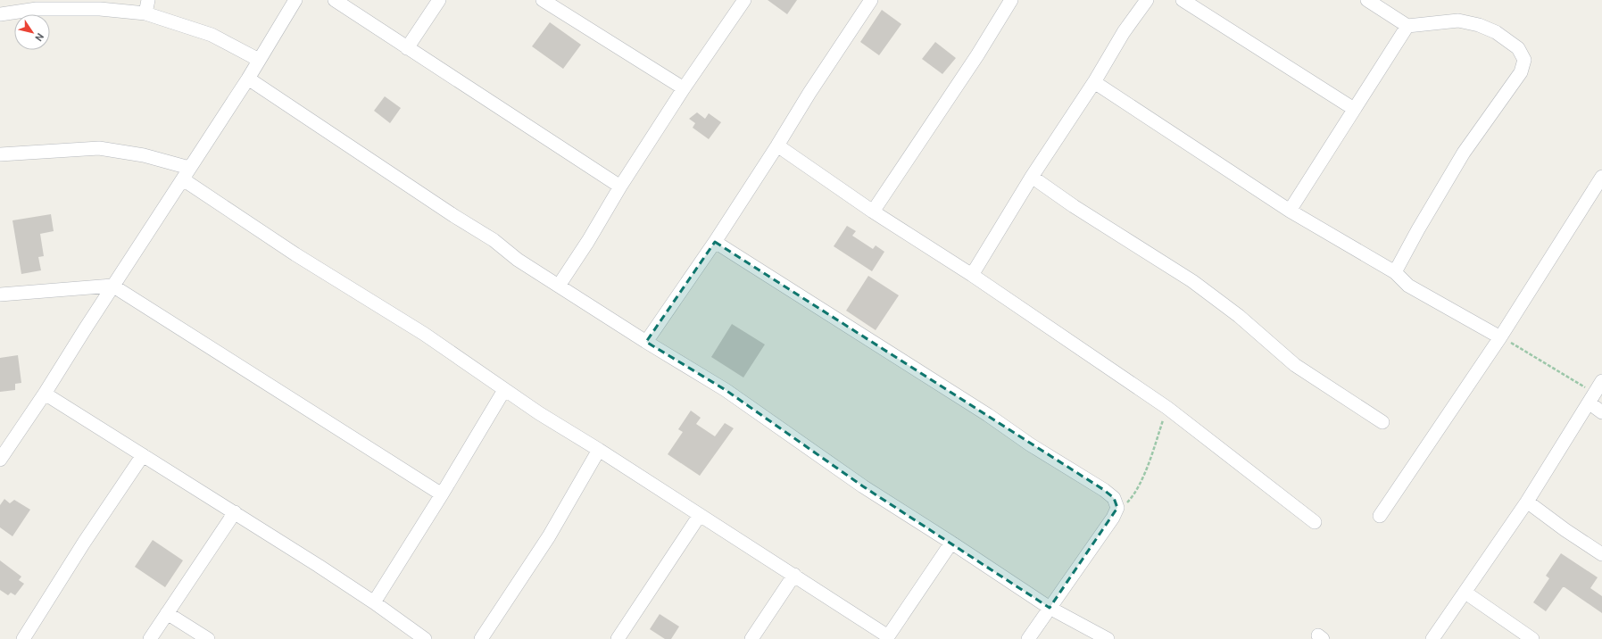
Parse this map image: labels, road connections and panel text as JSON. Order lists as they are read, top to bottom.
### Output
{
  "north": "bottom right"
}
